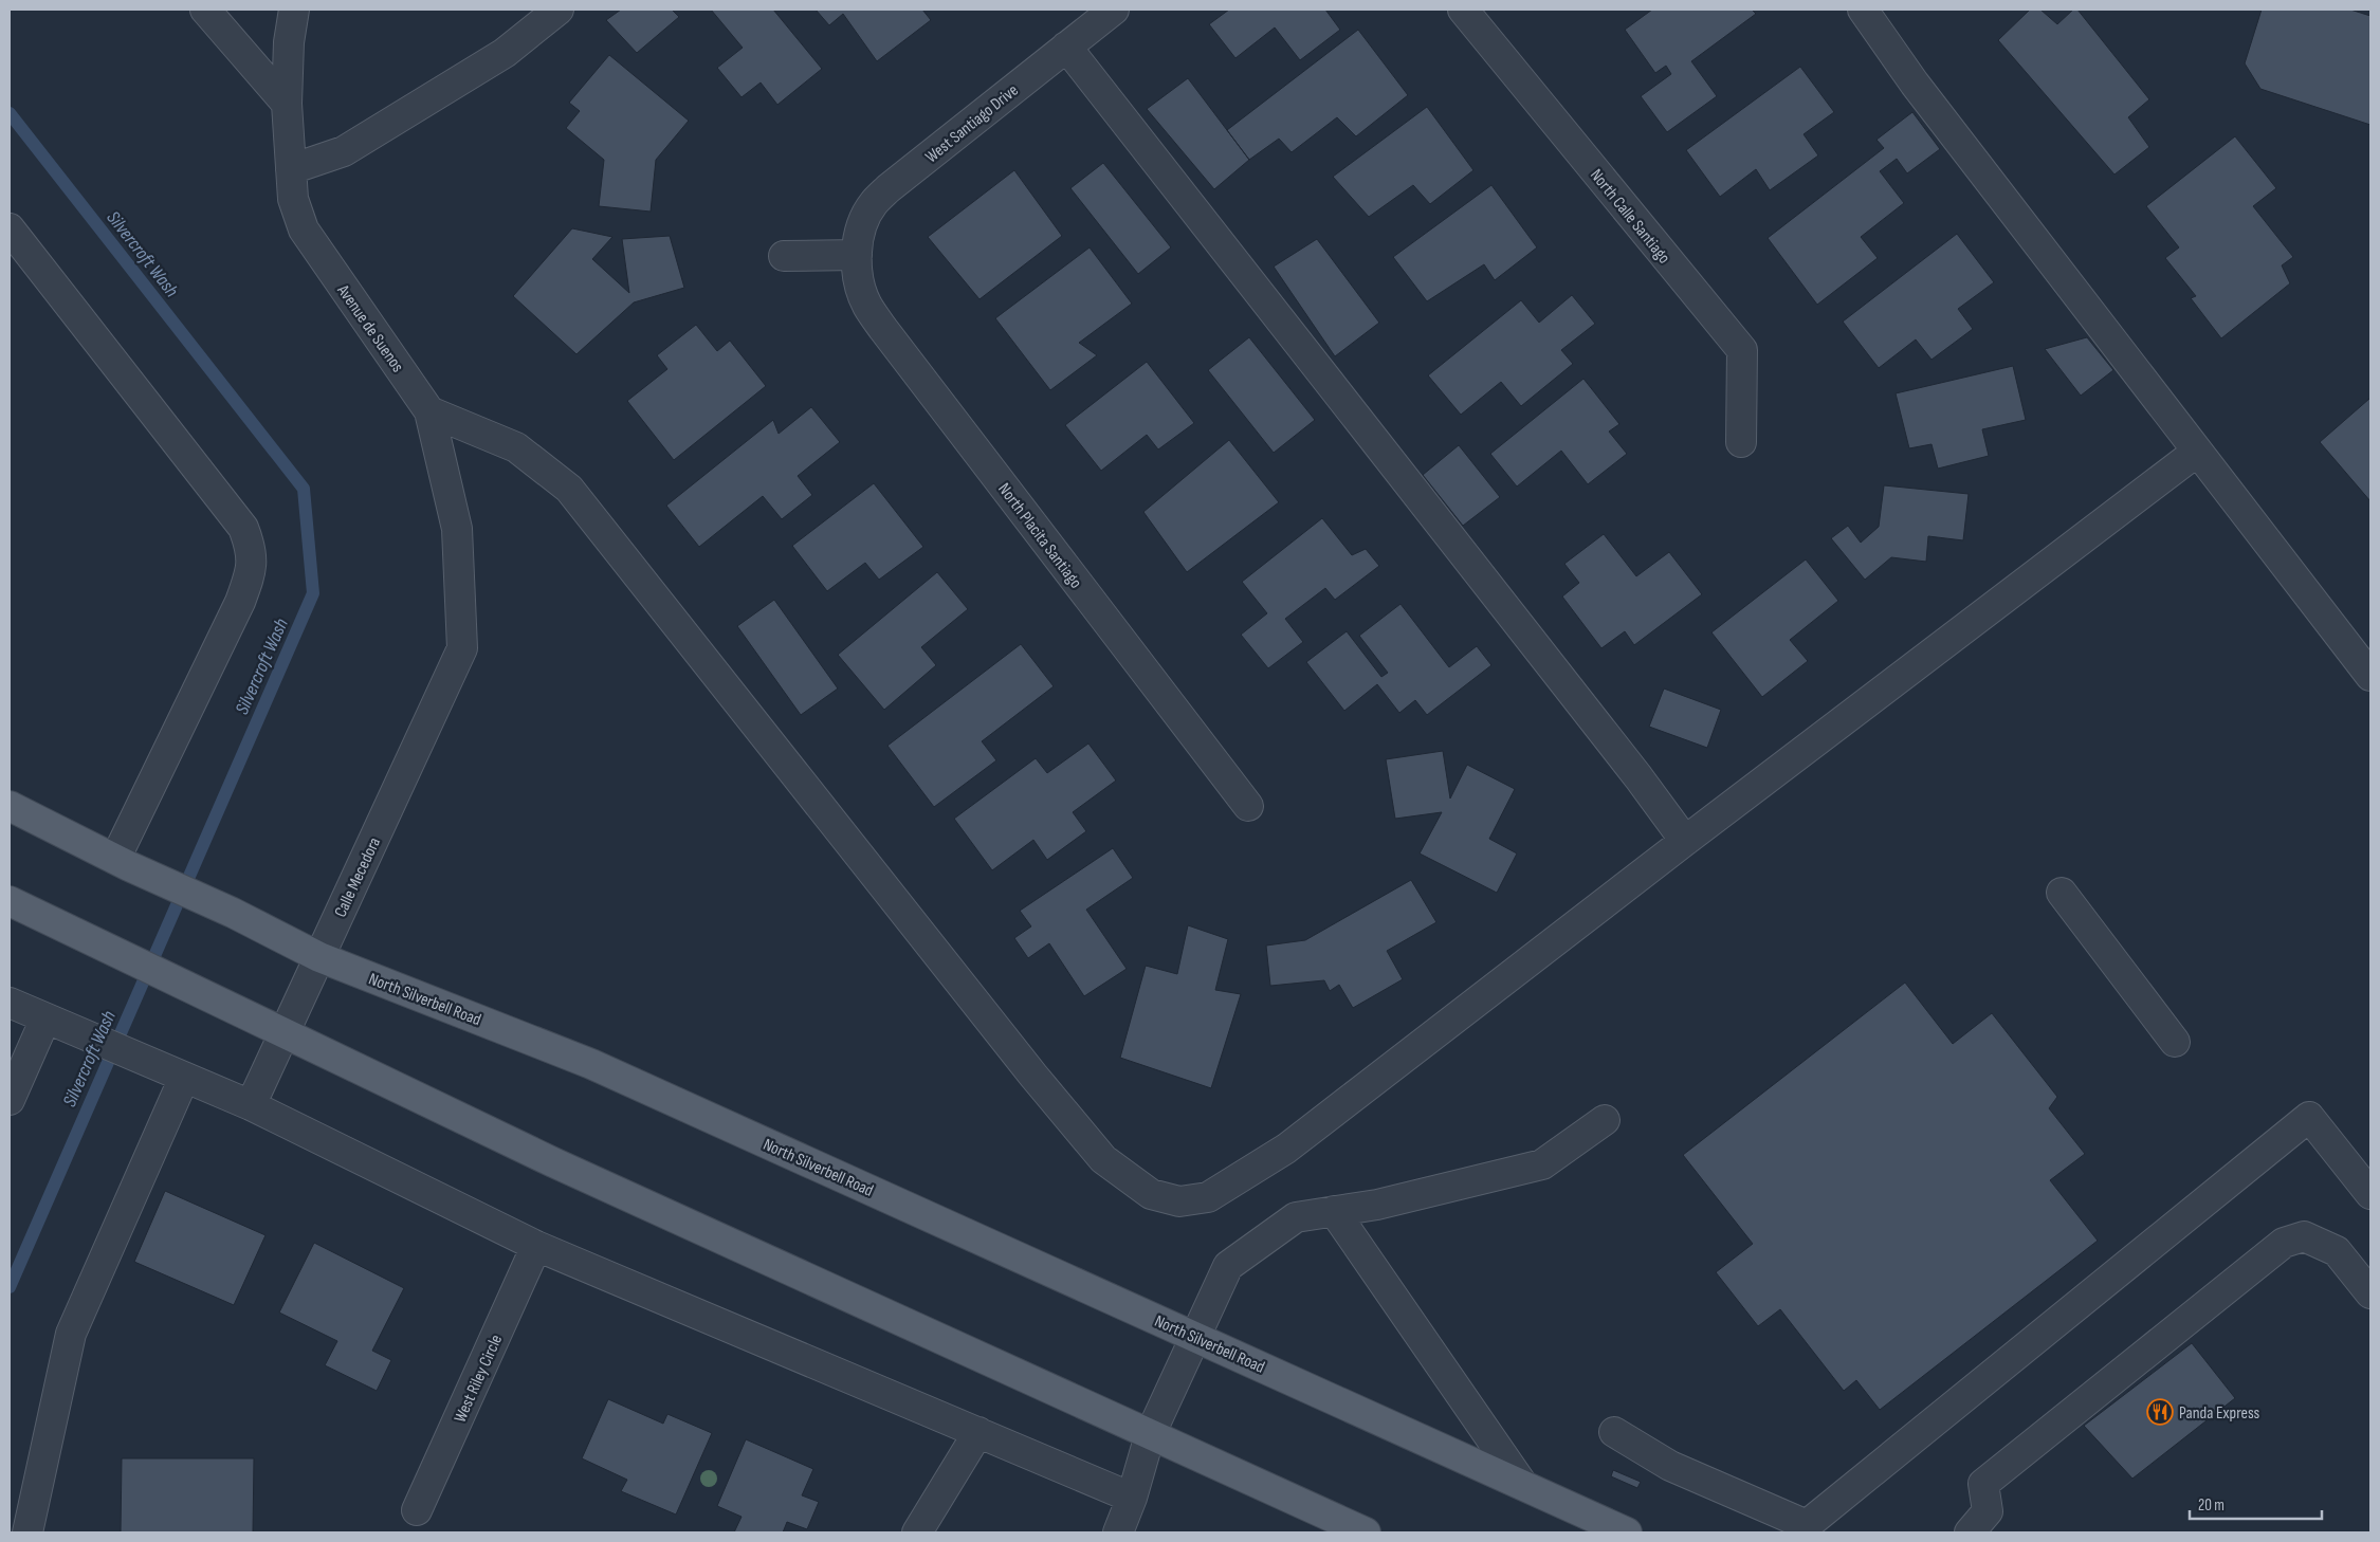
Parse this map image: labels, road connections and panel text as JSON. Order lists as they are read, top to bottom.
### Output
{
  "streets": {
    "main road": ["North Silverbell Road"],
    "street": [
      "West Santiago Drive",
      "North Calle Santiago",
      "Avenue de Suenos",
      "North Placita Santiago",
      "Calle Mecedora",
      "West Riley Circle"
    ]
  },
  "crossings": [
    ["West Santiago Drive", "North Placita Santiago"],
    ["Avenue de Suenos", "Calle Mecedora"],
    ["Calle Mecedora", "North Silverbell Road"]
  ],
  "water": ["Silvercroft Wash"],
  "places": {
    "restaurant": ["Panda Express"]
  },
  "scale_bar": "20 m"
}
